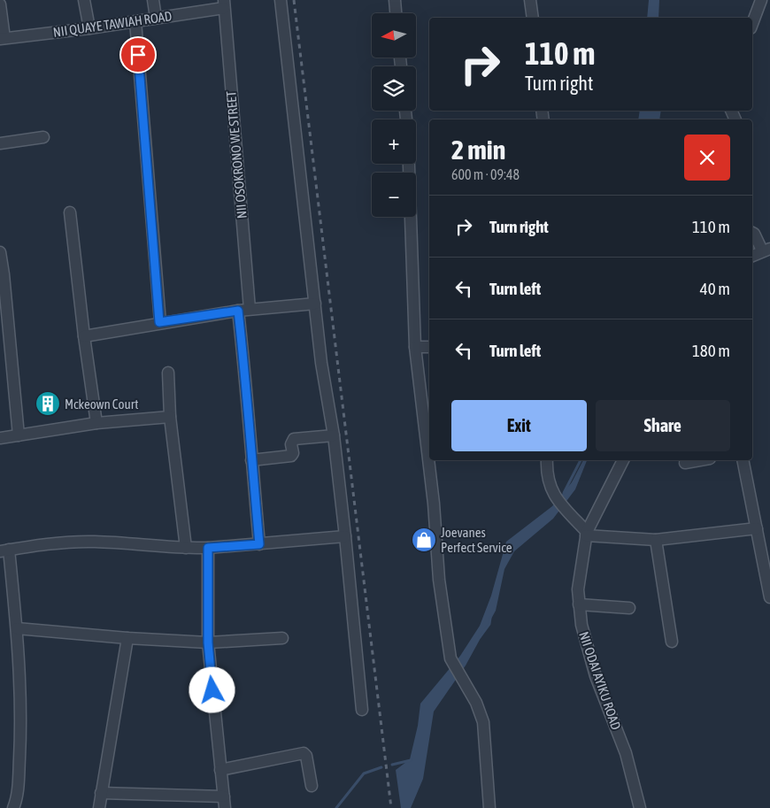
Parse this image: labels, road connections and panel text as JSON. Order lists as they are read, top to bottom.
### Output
{
  "streets": {
    "street": ["NII QUAYE TAWIAH ROAD", "NII OSOKRONO WE STREET", "NII ODAI AYIKU ROAD"]
  },
  "crossings": [
    ["NII QUAYE TAWIAH ROAD", "NII OSOKRONO WE STREET"]
  ],
  "places": {
    "building": ["Mckeown Court"],
    "shop": ["Joevanes Perfect Service"]
  },
  "north": "left",
  "page": {
    "map_buttons": ["+", "−"],
    "turn": ["110 m", "Turn right"],
    "heading": ["2 min", "600 m · 09:48"],
    "list": [
      {
        "name": "Turn right",
        "value": "110 m"
      },
      {
        "name": "Turn left",
        "value": "40 m"
      },
      {
        "name": "Turn left",
        "value": "180 m"
      }
    ],
    "buttons": ["Exit", "Share"]
  }
}
